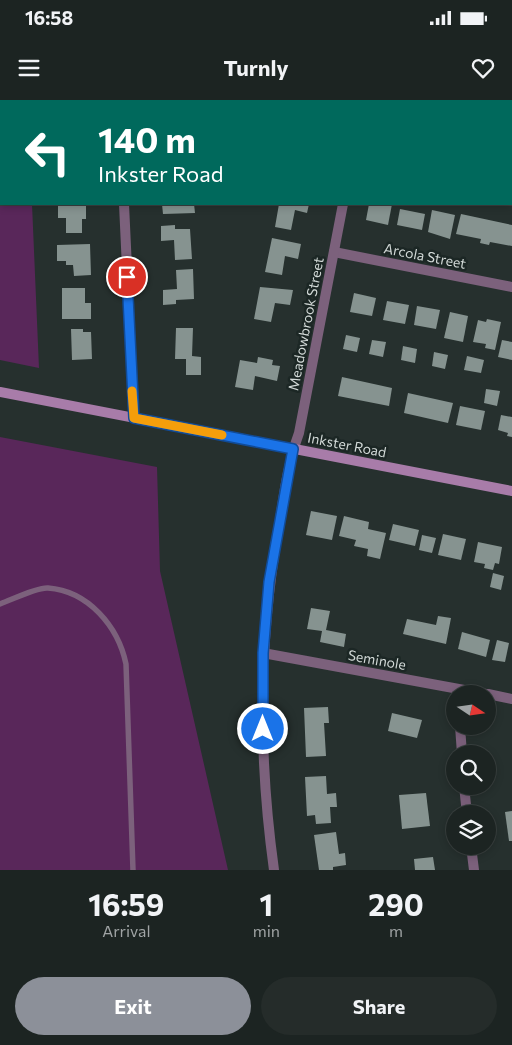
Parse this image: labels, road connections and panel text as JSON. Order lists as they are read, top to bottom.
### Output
{
  "streets": {
    "main road": ["Inkster Road"],
    "street": ["Arcola Street", "Meadowbrook Street", "Seminole"]
  },
  "crossings": [
    ["Arcola Street", "Meadowbrook Street"],
    ["Meadowbrook Street", "Inkster Road"],
    ["Meadowbrook Street", "Seminole"]
  ],
  "north": "right",
  "page": {
    "status": "16:58",
    "header": "Turnly",
    "turn": ["140 m", "Inkster Road"],
    "eta": [
      "16:59",
      "Arrival",
      "1",
      "min",
      "290",
      "m"
    ],
    "buttons": ["Exit", "Share"]
  }
}
